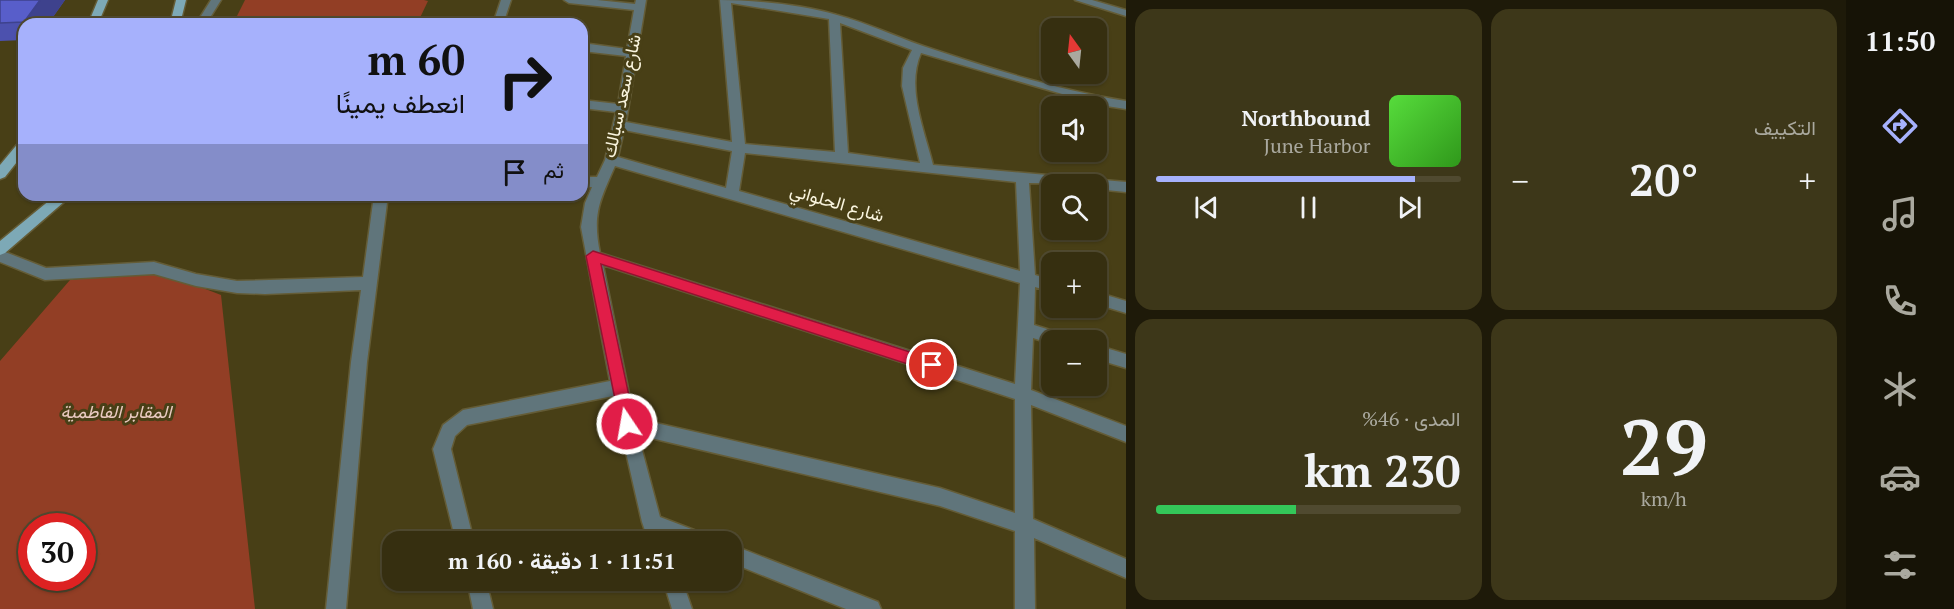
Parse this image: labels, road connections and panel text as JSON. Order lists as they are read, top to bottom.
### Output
{
  "streets": {
    "street": ["شارع سعد سبالك", "شارع الحلواني"]
  },
  "crossings": [
    ["شارع سعد سبالك", "شارع الحلواني"]
  ],
  "parks": ["المقابر الفاطمية"],
  "north": "top",
  "page": {
    "tabs": "11:50",
    "tile": [
      "التكييف",
      ["29", "km/h"],
      ["المدى · 46%", "230 km"]
    ],
    "map_buttons": ["+", "−"],
    "turn": ["60 m", "انعطف يمينًا"],
    "song": ["Northbound", "June Harbor"],
    "then": "ثم",
    "heat": ["−", "20°", "+"],
    "limit": "30",
    "trip": "11:51 · 1 دقيقة · 160 m"
  }
}
